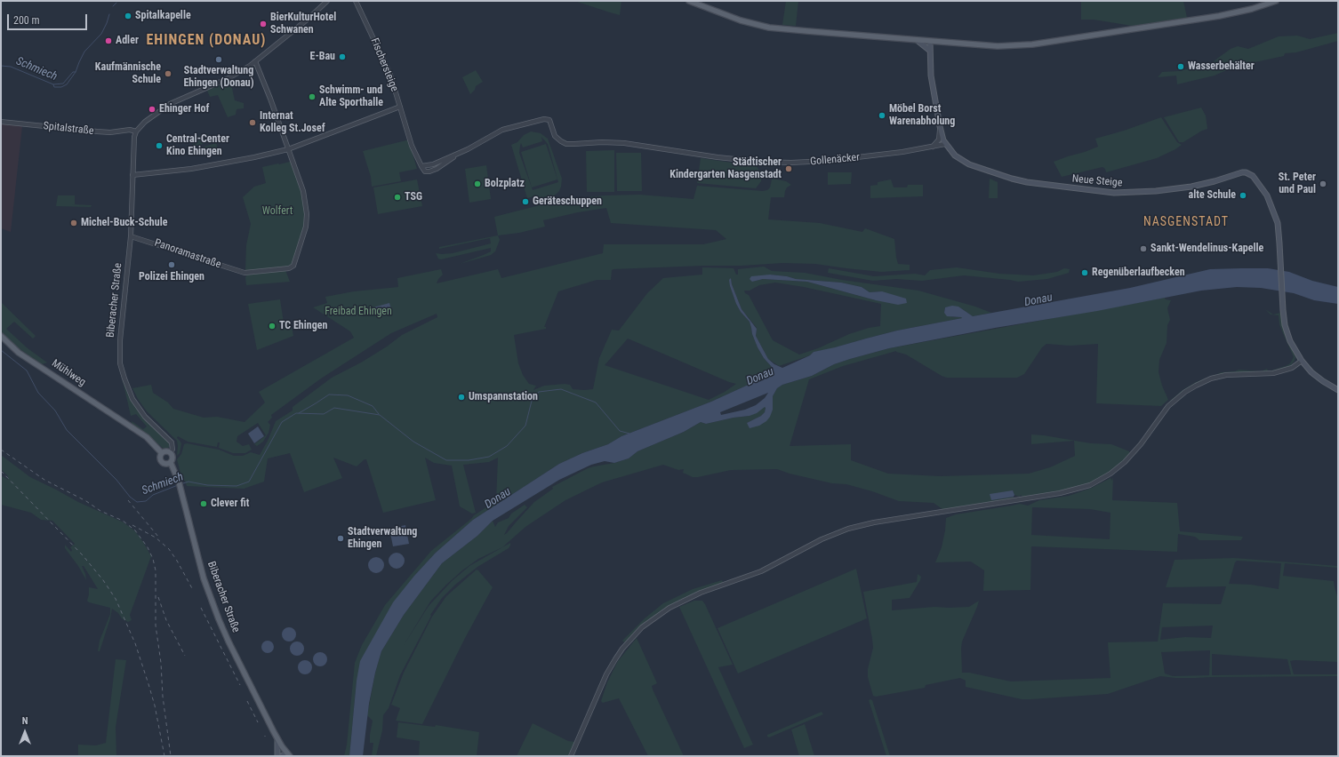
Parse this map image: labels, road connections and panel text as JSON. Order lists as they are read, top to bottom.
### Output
{
  "streets": {
    "main road": ["Neue Steige", "Biberacher Straße", "Mühlweg"],
    "street": [
      "Fischersteige",
      "Spitalstraße",
      "Gollenäcker",
      "Panoramastraße"
    ]
  },
  "crossings": [
    ["Fischersteige", "Gollenäcker"],
    ["Spitalstraße", "Biberacher Straße"],
    ["Gollenäcker", "Neue Steige"],
    ["Panoramastraße", "Biberacher Straße"],
    ["Biberacher Straße", "Mühlweg"]
  ],
  "districts": ["EHINGEN (DONAU)", "NASGENSTADT"],
  "water": ["Schmiech", "Donau"],
  "parks": ["Wolfert", "Freibad Ehingen"],
  "places": [
    "Spitalkapelle",
    "BierKulturHotel Schwanen",
    "Adler",
    "E-Bau",
    "Stadtverwaltung Ehingen (Donau)",
    "Wasserbehälter",
    "Kaufmännische Schule",
    "Schwimm- und Alte Sporthalle",
    "Ehinger Hof",
    "Möbel Borst Warenabholung",
    "Internat Kolleg St.Josef",
    "Central-Center Kino Ehingen",
    "Städtischer Kindergarten Nasgenstadt",
    "Bolzplatz",
    "St. Peter und Paul",
    "alte Schule",
    "TSG",
    "Geräteschuppen",
    "Michel-Buck-Schule",
    "Sankt-Wendelinus-Kapelle",
    "Polizei Ehingen",
    "Regenüberlaufbecken",
    "TC Ehingen",
    "Umspannstation",
    "Clever fit",
    "Stadtverwaltung Ehingen"
  ],
  "scale_bar": "200 m",
  "north": "top"
}
